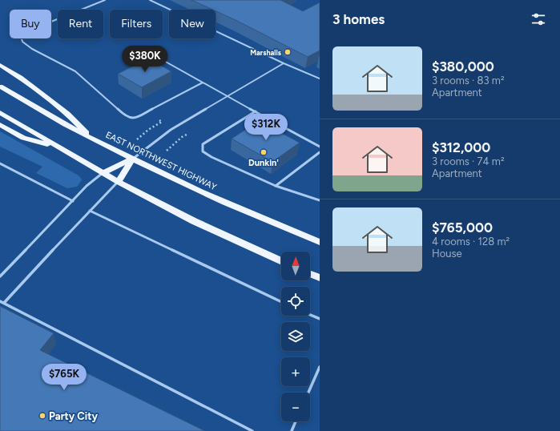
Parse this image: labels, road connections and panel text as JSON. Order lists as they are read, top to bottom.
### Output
{
  "streets": {
    "main road": ["EAST NORTHWEST HIGHWAY"]
  },
  "places": ["Marshalls", "Dunkin'", "Party City"],
  "north": "top",
  "page": {
    "heading": "3 homes",
    "chip": [
      "Buy",
      "Rent",
      "Filters",
      "New"
    ],
    "list": [
      {
        "name": "$380,000",
        "note": "3 rooms · 83 m² · Apartment"
      },
      {
        "name": "$312,000",
        "note": "3 rooms · 74 m² · Apartment"
      },
      {
        "name": "$765,000",
        "note": "4 rooms · 128 m² · House"
      }
    ],
    "price": ["$380K", "$312K", "$765K"],
    "map_buttons": ["+", "−"]
  }
}
